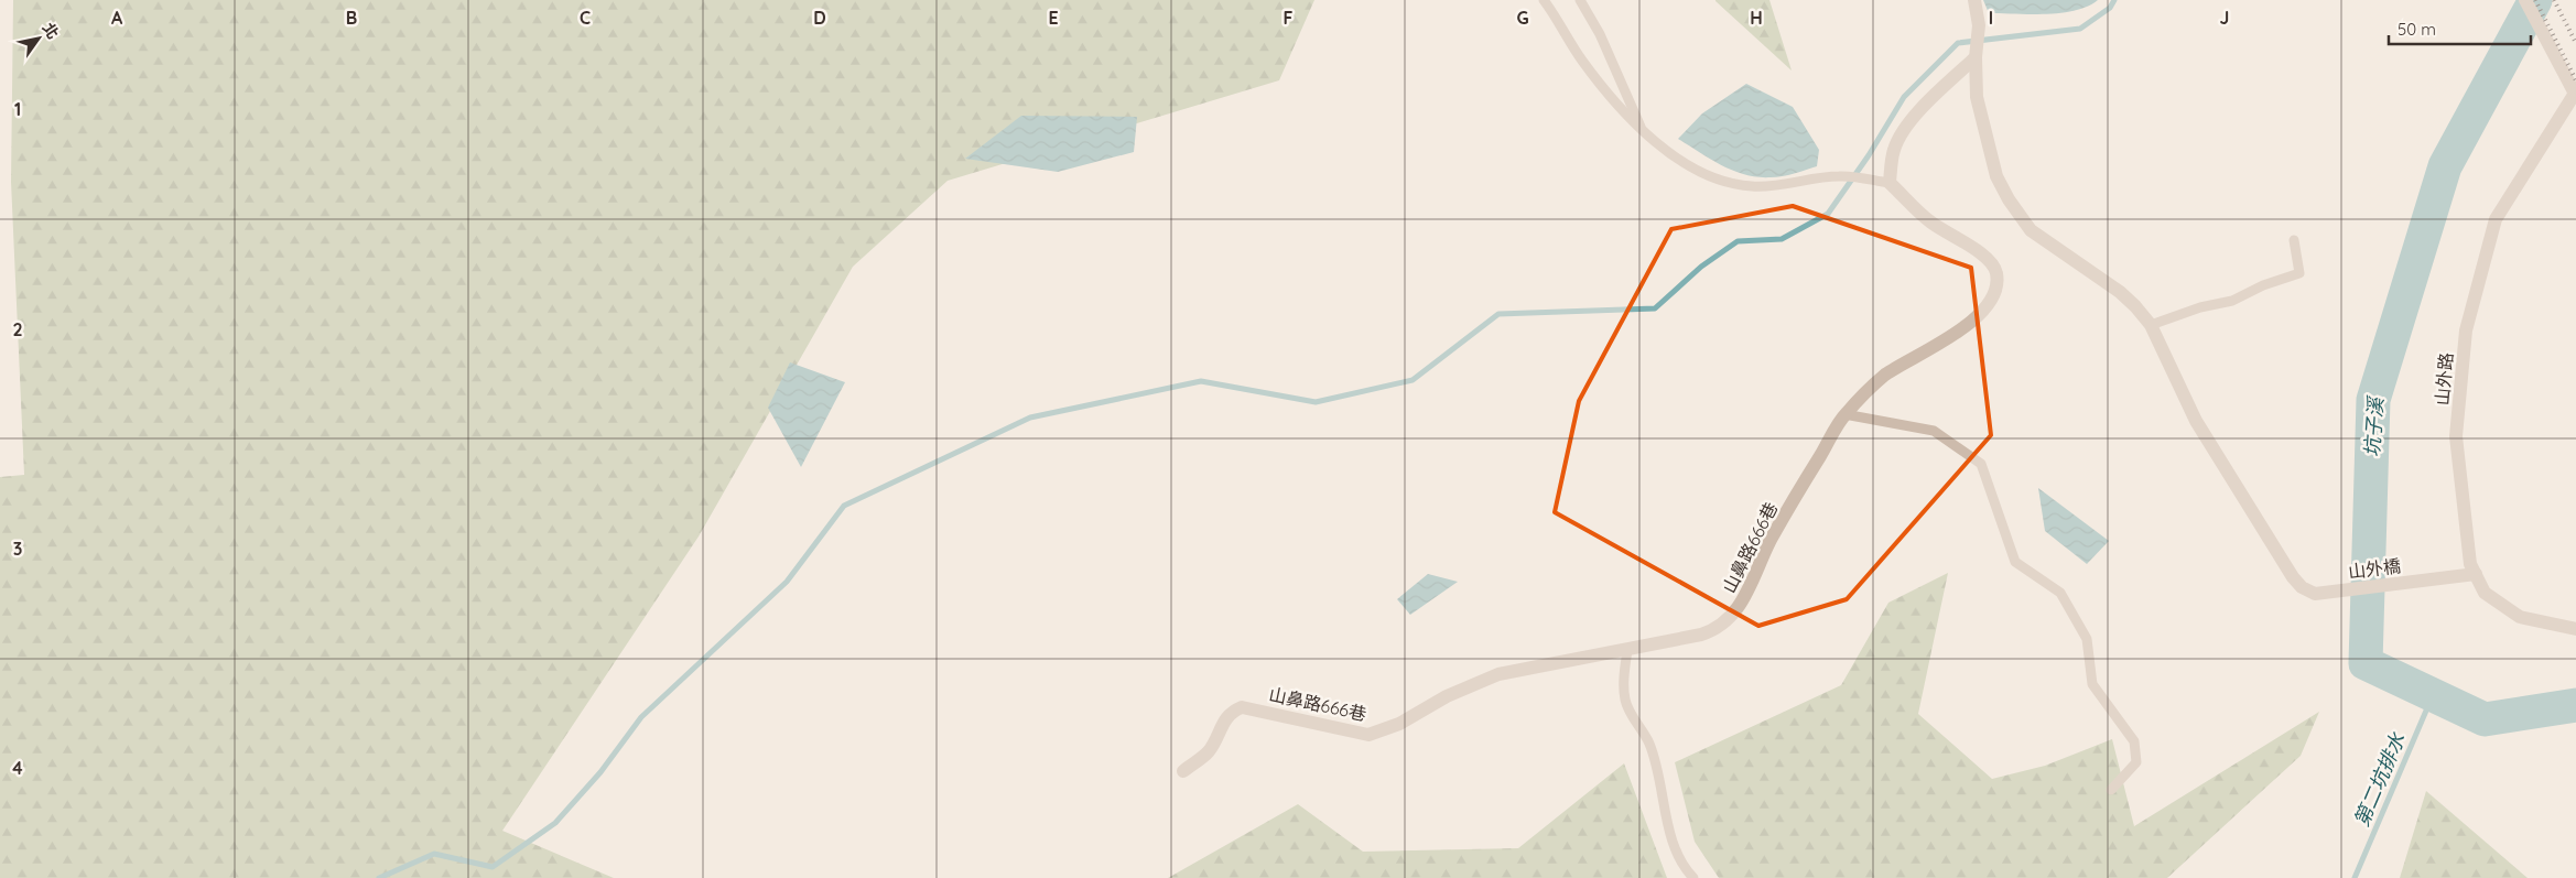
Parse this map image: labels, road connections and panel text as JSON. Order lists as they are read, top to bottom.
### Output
{
  "streets": {
    "street": ["山外路", "山鼻路666巷", "山外橋"]
  },
  "crossings": [
    ["山外路", "山外橋"]
  ],
  "water": ["坑子溪", "第二坑排水"],
  "scale_bar": "50 m",
  "north": "top right",
  "grid": {
    "columns": [
      "A",
      "B",
      "C",
      "D",
      "E",
      "F",
      "G",
      "H",
      "I",
      "J"
    ],
    "rows": [
      "1",
      "2",
      "3",
      "4"
    ]
  }
}
